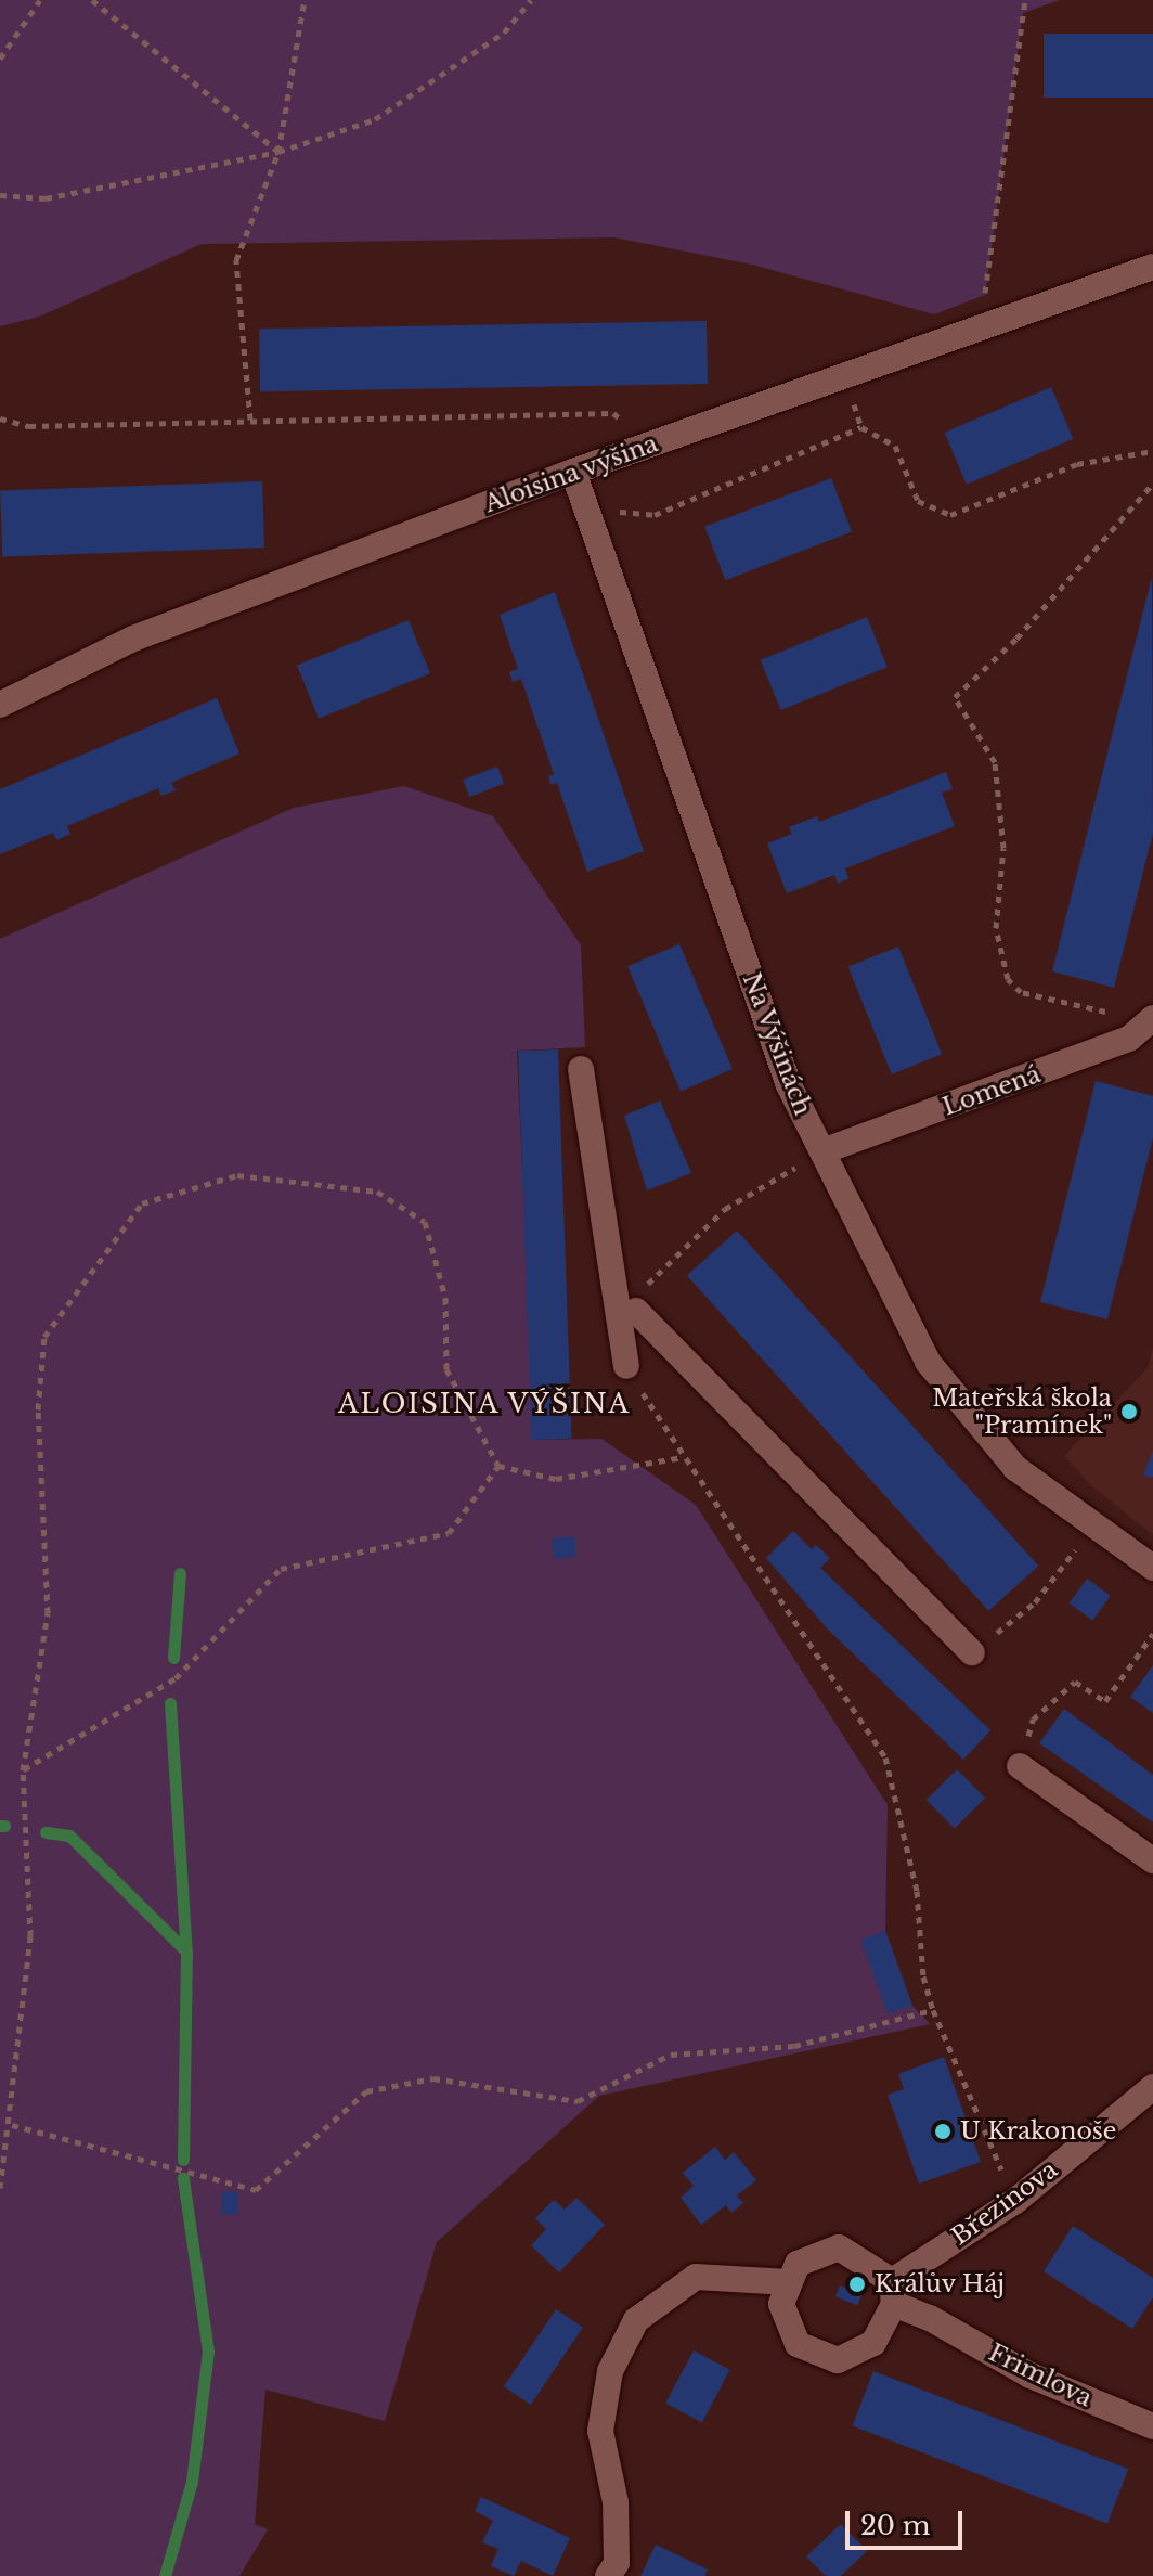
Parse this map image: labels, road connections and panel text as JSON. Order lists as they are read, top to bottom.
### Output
{
  "streets": {
    "street": [
      "Aloisina výšina",
      "Na Výšinách",
      "Lomená",
      "Březinova",
      "Frimlova"
    ]
  },
  "crossings": [
    ["Aloisina výšina", "Na Výšinách"],
    ["Na Výšinách", "Lomená"],
    ["Březinova", "Frimlova"]
  ],
  "districts": ["ALOISINA VÝŠINA"],
  "places": ["Mateřská škola \"Pramínek\"", "U Krakonoše", "Králův Háj"],
  "scale_bar": "20 m"
}
